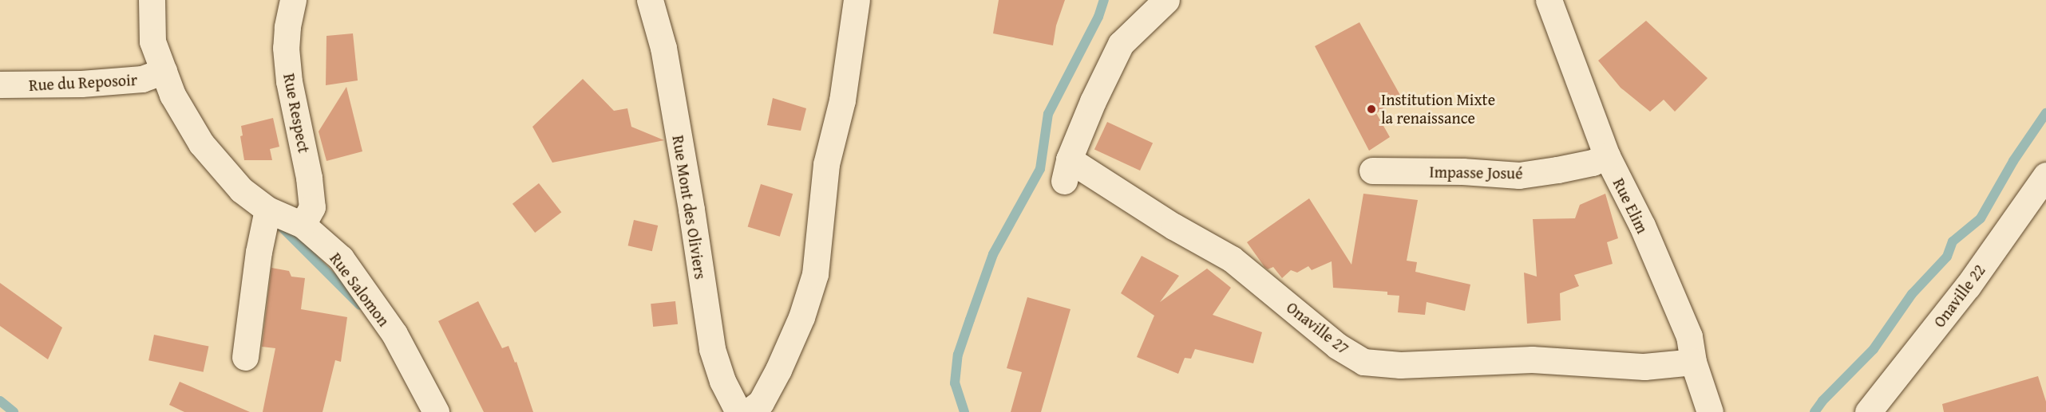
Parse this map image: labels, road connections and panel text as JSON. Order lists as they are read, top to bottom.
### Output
{
  "streets": {
    "street": [
      "Rue du Reposoir",
      "Rue Respect",
      "Impasse Josué",
      "Rue Elim",
      "Rue Mont des Oliviers",
      "Rue Salomon",
      "Onaville 22",
      "Onaville 27"
    ]
  },
  "crossings": [
    ["Rue du Reposoir", "Rue Salomon"],
    ["Rue Respect", "Rue Salomon"],
    ["Impasse Josué", "Rue Elim"],
    ["Rue Elim", "Onaville 27"]
  ],
  "places": ["Institution Mixte la renaissance"]
}
